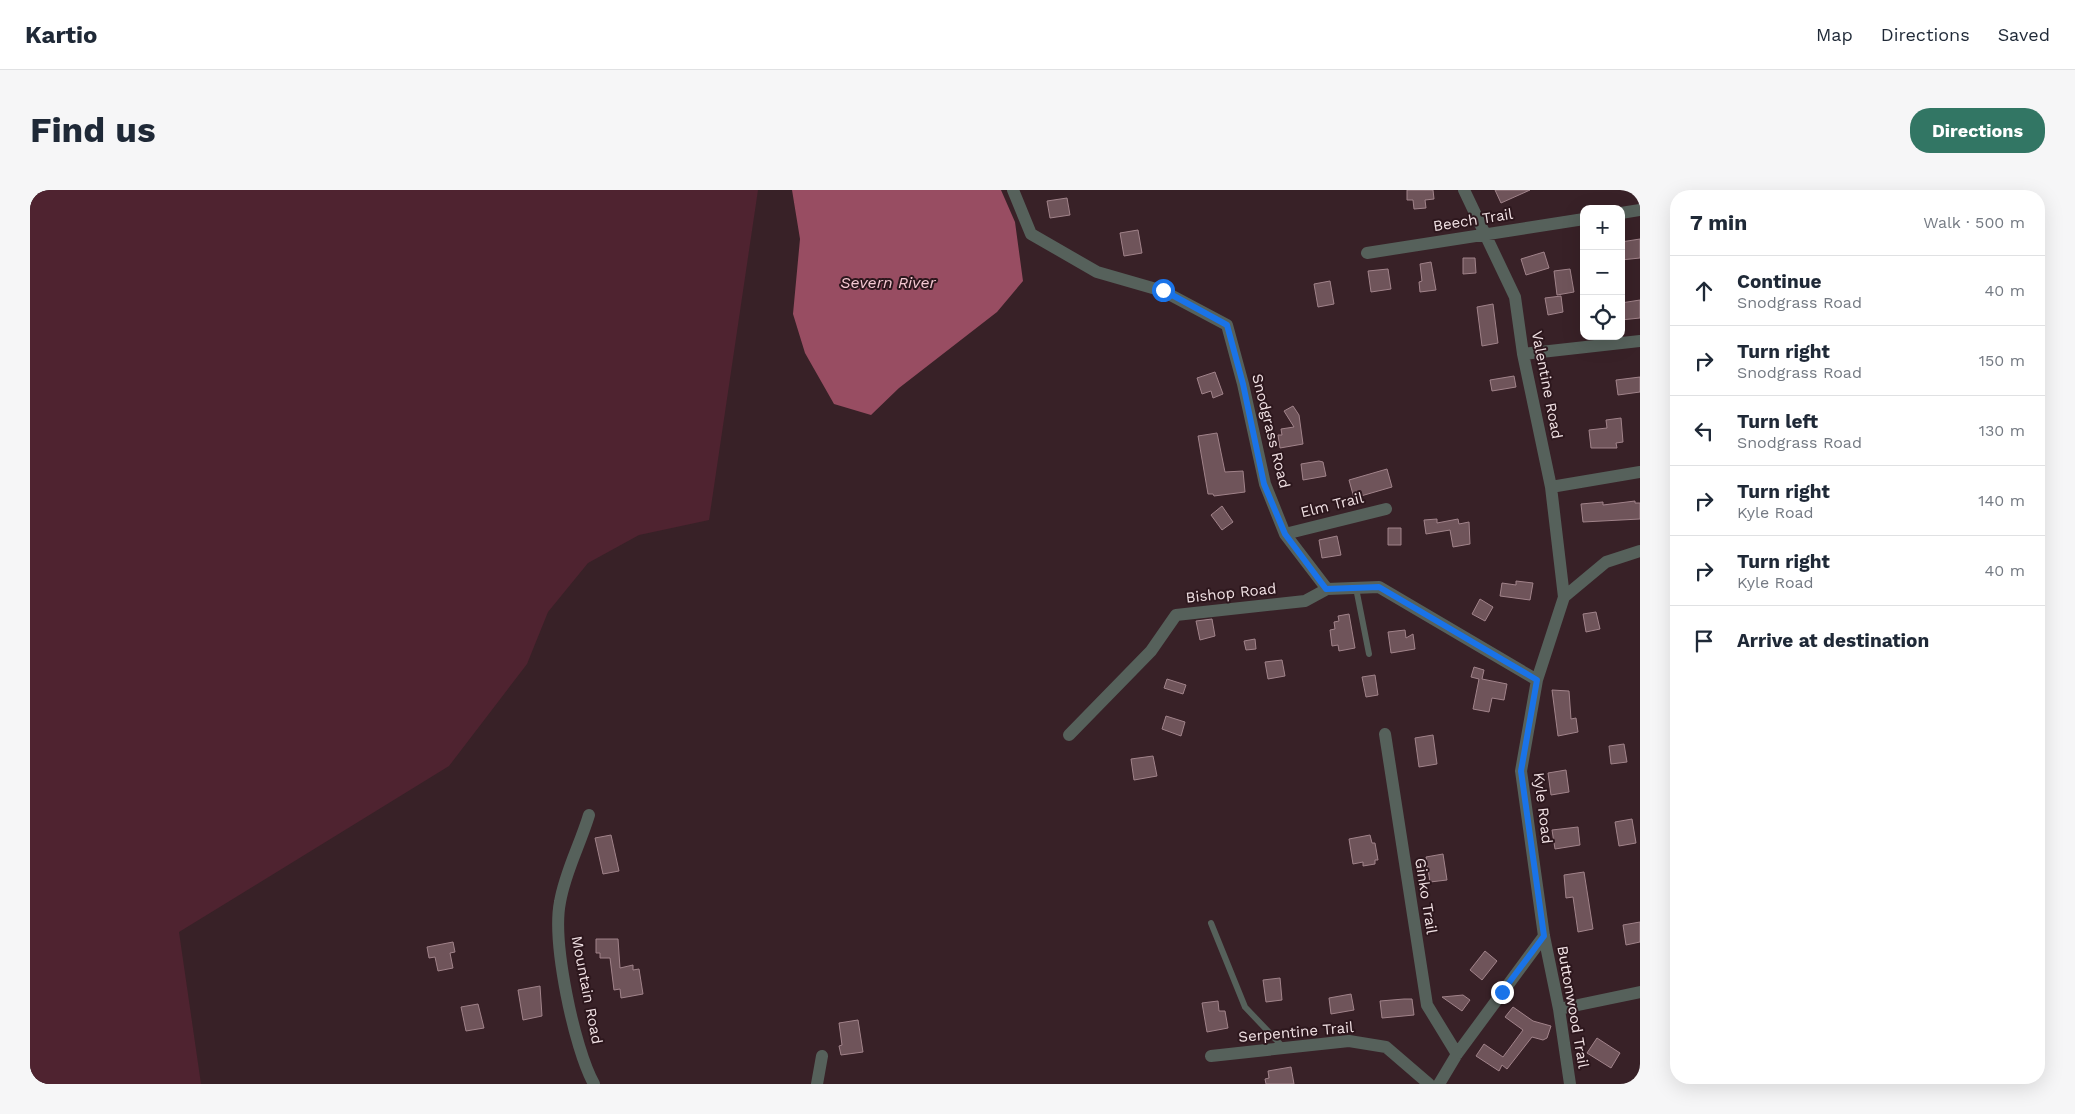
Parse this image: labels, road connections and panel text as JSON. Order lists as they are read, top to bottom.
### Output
{
  "streets": {
    "street": [
      "Beech Trail",
      "Valentine Road",
      "Snodgrass Road",
      "Elm Trail",
      "Bishop Road",
      "Kyle Road",
      "Ginko Trail",
      "Mountain Road",
      "Buttonwood Trail",
      "Serpentine Trail"
    ]
  },
  "crossings": [
    ["Beech Trail", "Valentine Road"],
    ["Valentine Road", "Kyle Road"],
    ["Snodgrass Road", "Elm Trail"],
    ["Snodgrass Road", "Bishop Road"],
    ["Kyle Road", "Buttonwood Trail"]
  ],
  "water": ["Severn River"],
  "page": {
    "header": "Kartio",
    "nav": ["Map", "Directions", "Saved"],
    "buttons": "Directions",
    "title": "Find us",
    "heading": ["7 min", "Walk · 500 m"],
    "map_buttons": ["+", "−"],
    "list": [
      ["Continue", "Snodgrass Road", "40 m"],
      ["Turn right", "Snodgrass Road", "150 m"],
      ["Turn left", "Snodgrass Road", "130 m"],
      ["Turn right", "Kyle Road", "140 m"],
      ["Turn right", "Kyle Road", "40 m"],
      "Arrive at destination"
    ]
  }
}
